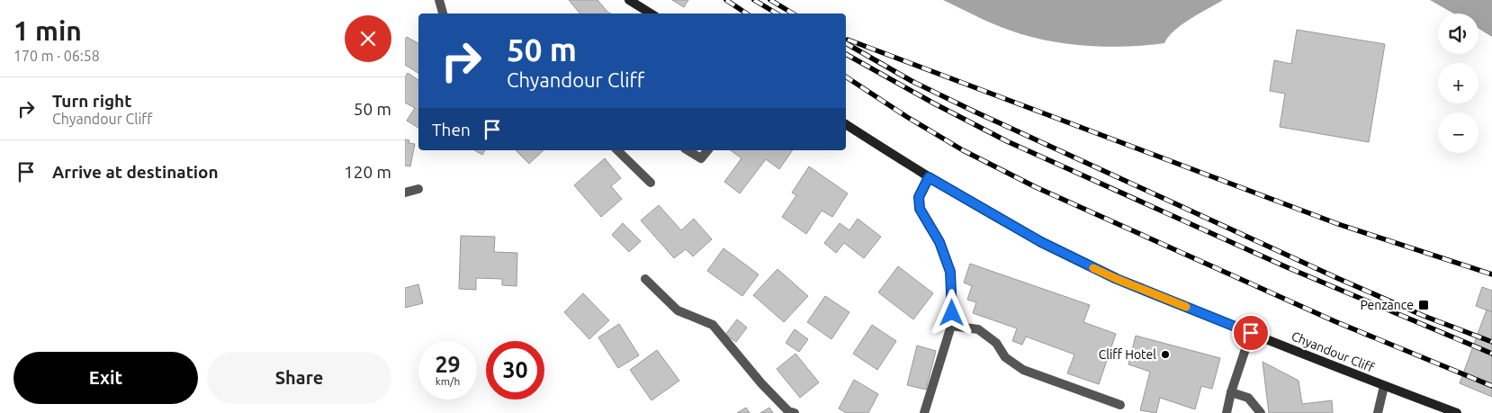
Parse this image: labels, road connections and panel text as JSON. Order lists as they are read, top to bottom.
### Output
{
  "streets": {
    "street": ["Chyandour Cliff"]
  },
  "places": {
    "transit": ["Penzance"],
    "other": ["Cliff Hotel"]
  },
  "page": {
    "heading": ["1 min", "170 m · 06:58"],
    "map_buttons": ["+", "−"],
    "turn": ["50 m", "Chyandour Cliff"],
    "list": [
      {
        "name": "Turn right",
        "note": "Chyandour Cliff",
        "value": "50 m"
      },
      {
        "name": "Arrive at destination",
        "value": "120 m"
      }
    ],
    "then": "Then",
    "speed": "29 km/h",
    "limit": "30",
    "buttons": ["Exit", "Share"]
  }
}
